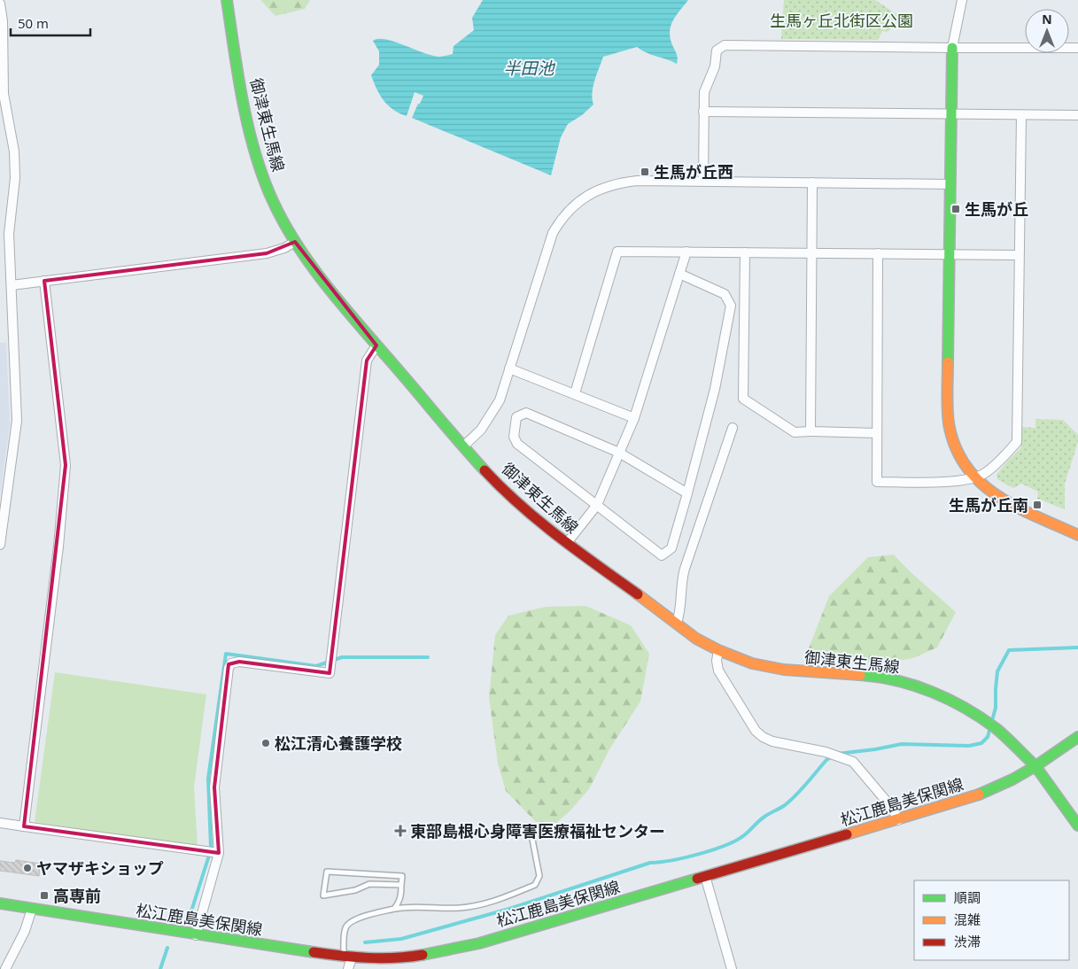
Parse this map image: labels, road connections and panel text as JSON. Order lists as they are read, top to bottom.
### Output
{
  "streets": {
    "main road": ["御津東生馬線", "松江鹿島美保関線"]
  },
  "crossings": [
    ["御津東生馬線", "松江鹿島美保関線"]
  ],
  "water": ["半田池"],
  "parks": ["生馬ヶ丘北街区公園"],
  "places": {
    "transit": [
      "生馬が丘西",
      "生馬が丘",
      "生馬が丘南",
      "高専前"
    ],
    "other": ["松江清心養護学校", "ヤマザキショップ"],
    "health": ["東部島根心身障害医療福祉センター"]
  },
  "legend": ["順調", "混雑", "渋滞"],
  "scale_bar": "50 m",
  "north": "top"
}
